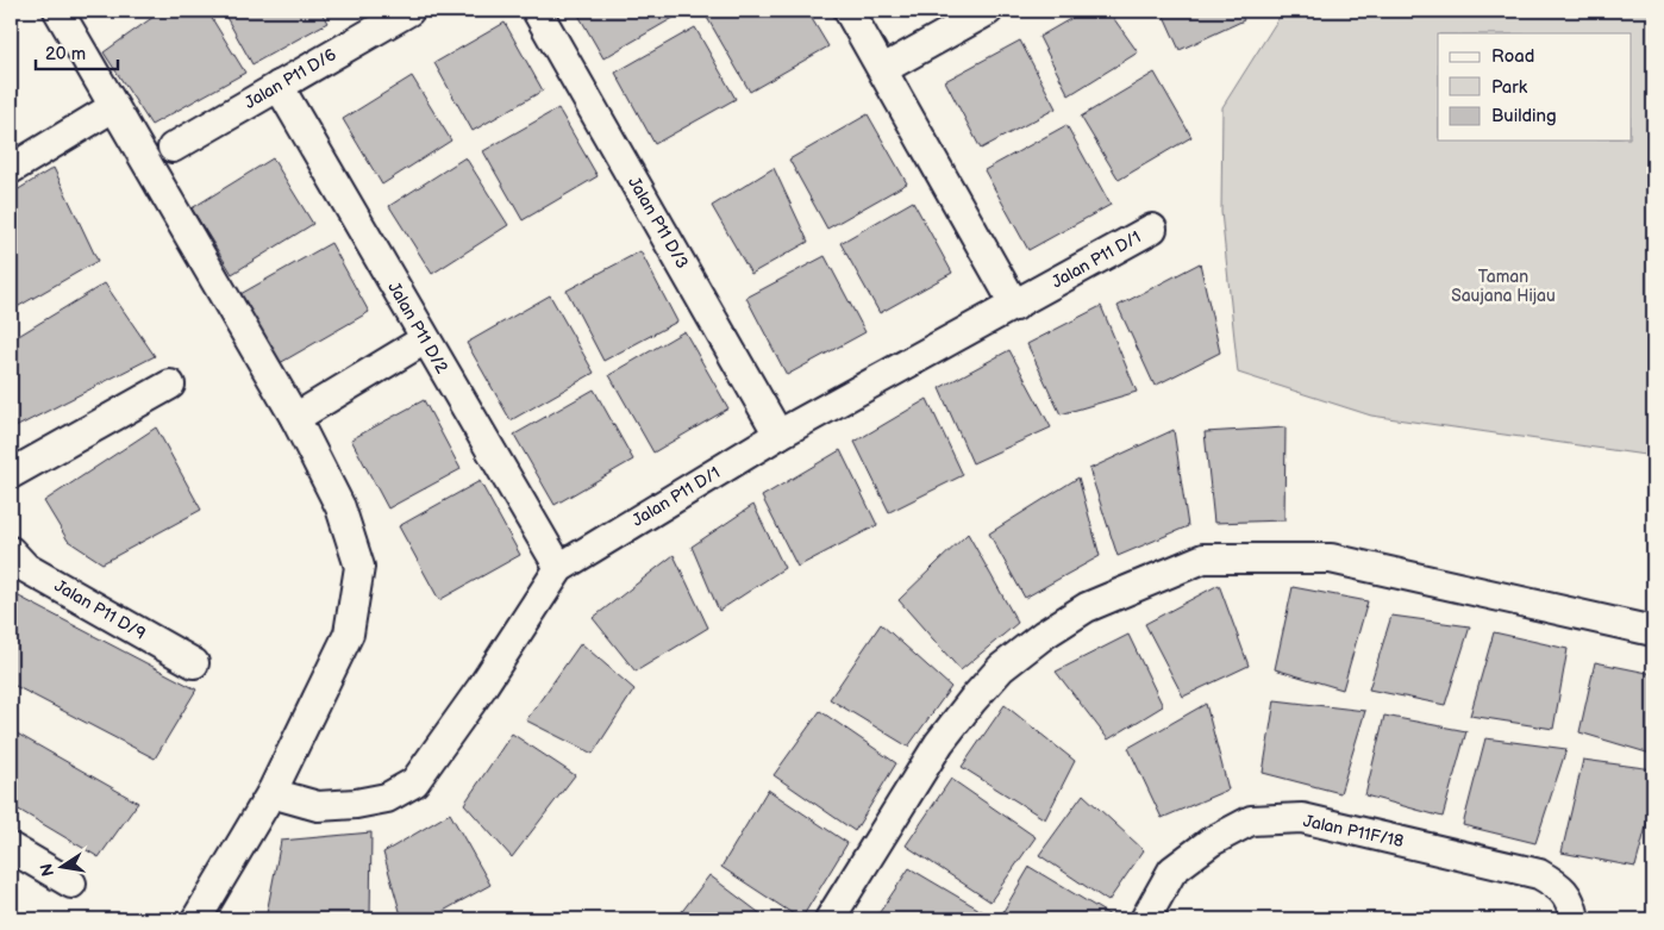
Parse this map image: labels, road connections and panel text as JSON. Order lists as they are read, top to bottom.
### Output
{
  "streets": {
    "street": [
      "Jalan P11 D/6",
      "Jalan P11 D/3",
      "Jalan P11 D/1",
      "Jalan P11 D/2",
      "Jalan P11 D/9",
      "Jalan P11F/18"
    ]
  },
  "crossings": [
    ["Jalan P11 D/6", "Jalan P11 D/2"],
    ["Jalan P11 D/3", "Jalan P11 D/1"],
    ["Jalan P11 D/1", "Jalan P11 D/2"]
  ],
  "parks": ["Taman Saujana Hijau"],
  "legend": ["Road", "Park", "Building"],
  "scale_bar": "20 m",
  "north": "left"
}
